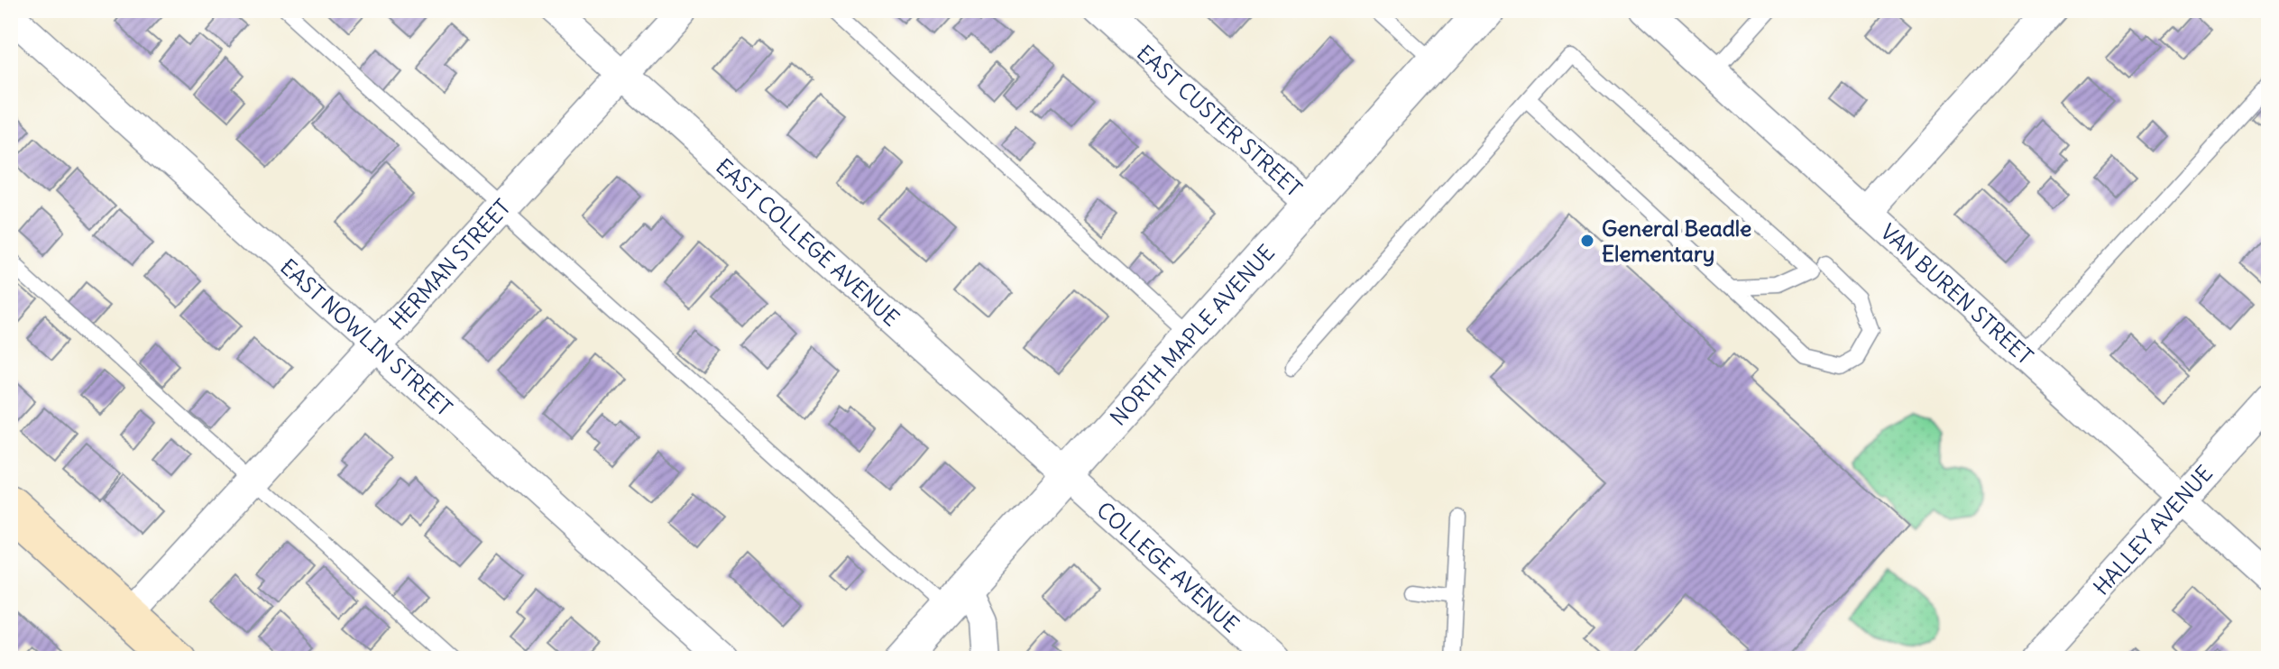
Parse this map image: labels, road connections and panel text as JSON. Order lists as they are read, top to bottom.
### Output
{
  "streets": {
    "street": [
      "EAST CUSTER STREET",
      "EAST COLLEGE AVENUE",
      "HERMAN STREET",
      "VAN BUREN STREET",
      "NORTH MAPLE AVENUE",
      "EAST NOWLIN STREET",
      "HALLEY AVENUE",
      "COLLEGE AVENUE"
    ]
  },
  "crossings": [
    ["EAST CUSTER STREET", "NORTH MAPLE AVENUE"],
    ["EAST COLLEGE AVENUE", "HERMAN STREET"],
    ["EAST COLLEGE AVENUE", "NORTH MAPLE AVENUE"],
    ["EAST COLLEGE AVENUE", "COLLEGE AVENUE"],
    ["HERMAN STREET", "EAST NOWLIN STREET"],
    ["VAN BUREN STREET", "HALLEY AVENUE"],
    ["NORTH MAPLE AVENUE", "COLLEGE AVENUE"]
  ],
  "places": ["General Beadle Elementary"]
}
